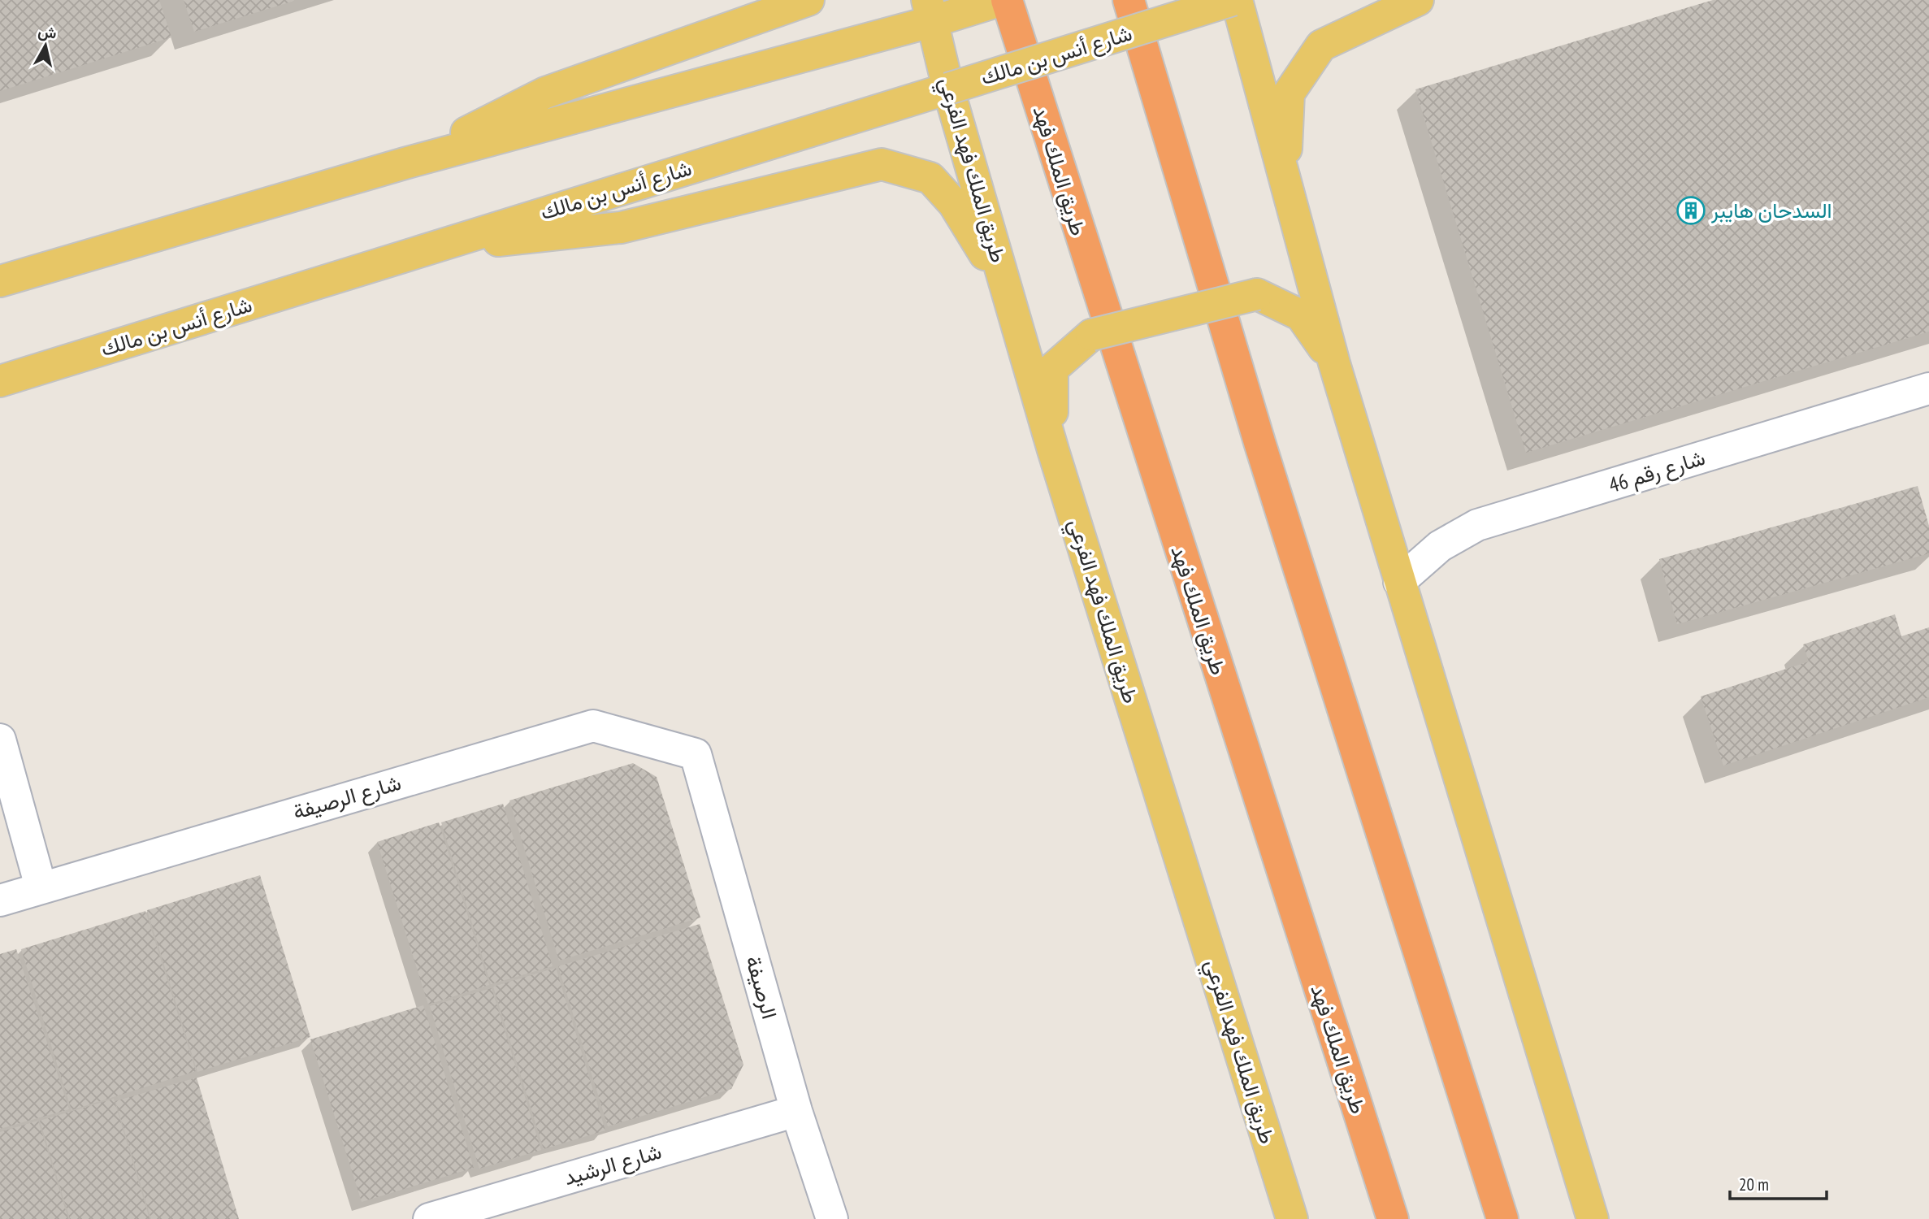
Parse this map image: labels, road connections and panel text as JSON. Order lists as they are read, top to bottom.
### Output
{
  "streets": {
    "highway": ["طريق الملك فهد"],
    "main road": ["شارع أنس بن مالك", "طريق الملك فهد الفرعي"],
    "street": [
      "شارع رقم 46",
      "شارع الرصيفة",
      "الرصيفة",
      "شارع الرشيد"
    ]
  },
  "crossings": [
    ["شارع أنس بن مالك", "طريق الملك فهد الفرعي"],
    ["شارع الرصيفة", "الرصيفة"],
    ["الرصيفة", "شارع الرشيد"]
  ],
  "places": {
    "building": ["السدحان هايبر"]
  },
  "scale_bar": "20 m",
  "north": "top"
}
